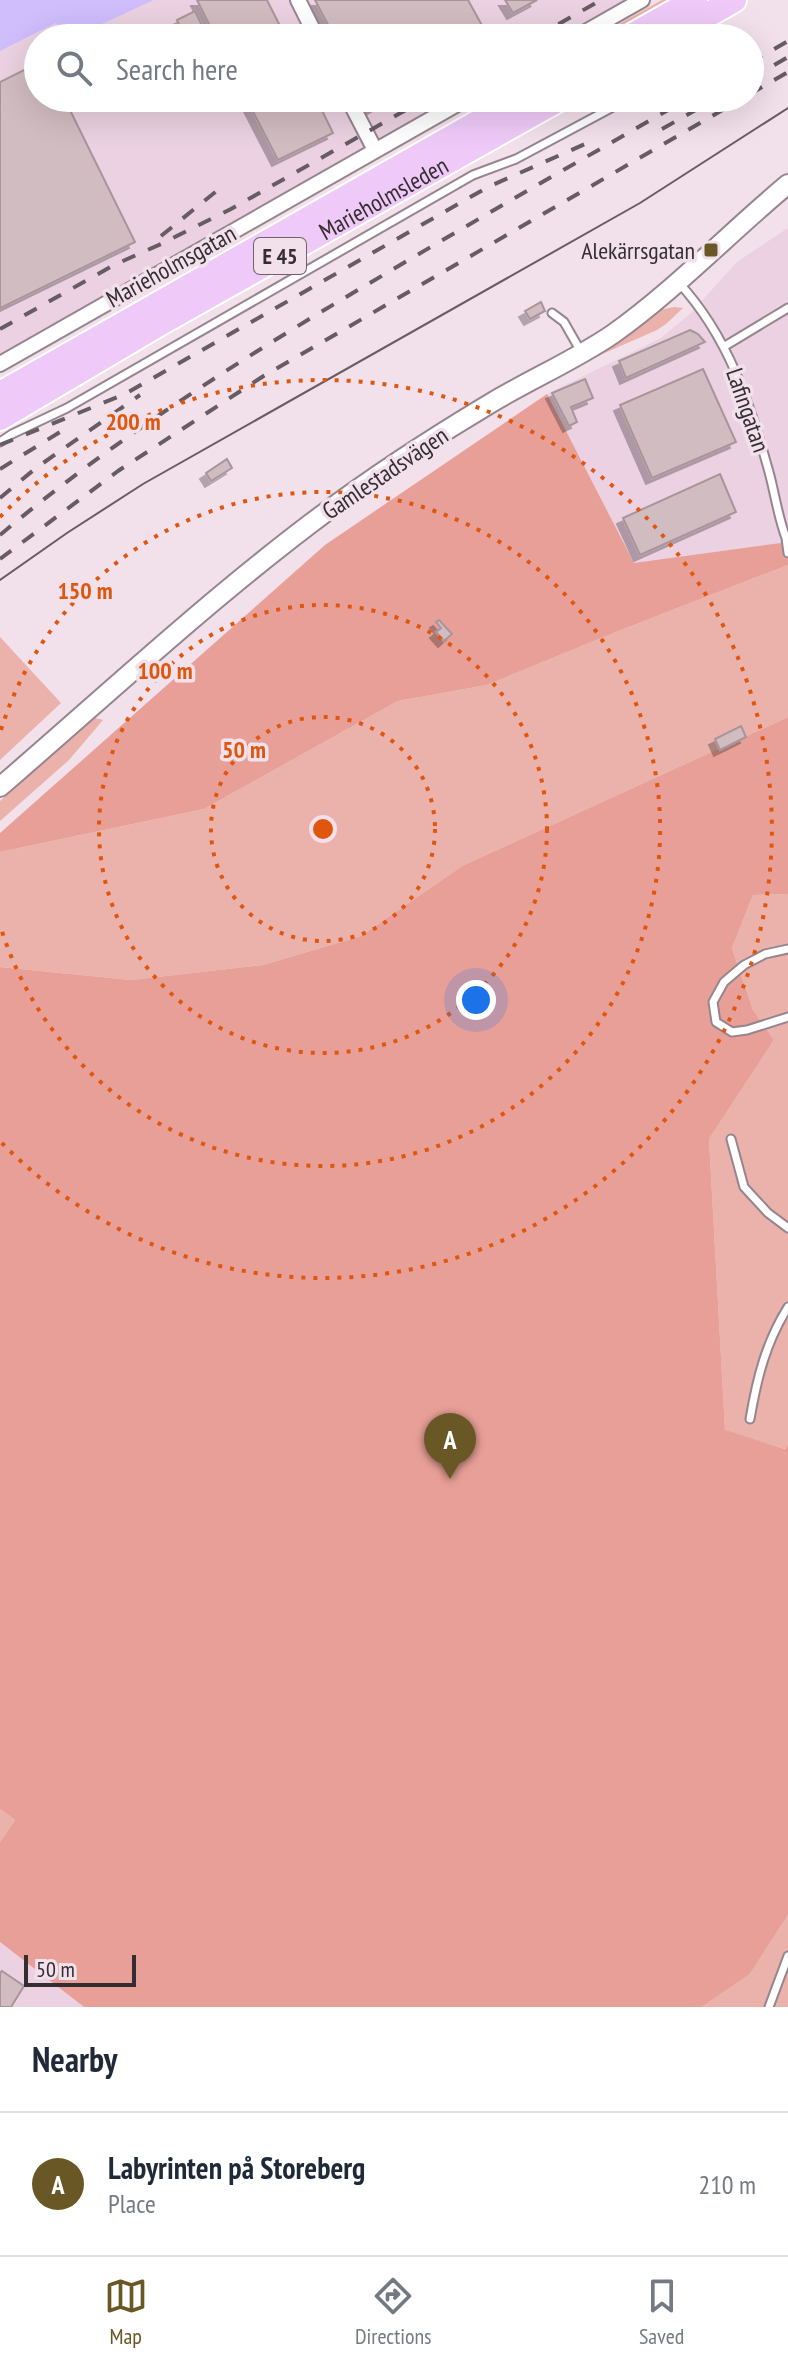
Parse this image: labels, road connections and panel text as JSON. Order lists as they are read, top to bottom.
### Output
{
  "streets": {
    "highway": ["Marieholmsleden", "E 45"],
    "street": ["Marieholmsgatan", "Gamlestadsvägen"],
    "lane": ["Lafingatan"]
  },
  "crossings": [
    ["Lafingatan", "Gamlestadsvägen"]
  ],
  "places": {
    "transit": ["Alekärrsgatan"]
  },
  "scale_bar": "50 m",
  "page": {
    "search": "Search here",
    "pins": "A",
    "scale": "50 m",
    "heading": "Nearby",
    "list": [
      {
        "mark": "A",
        "name": "Labyrinten på Storeberg",
        "note": "Place",
        "value": "210 m"
      }
    ],
    "nav": ["Map", "Directions", "Saved"]
  },
  "rings": [
    "200 m",
    "150 m",
    "100 m",
    "50 m"
  ]
}
